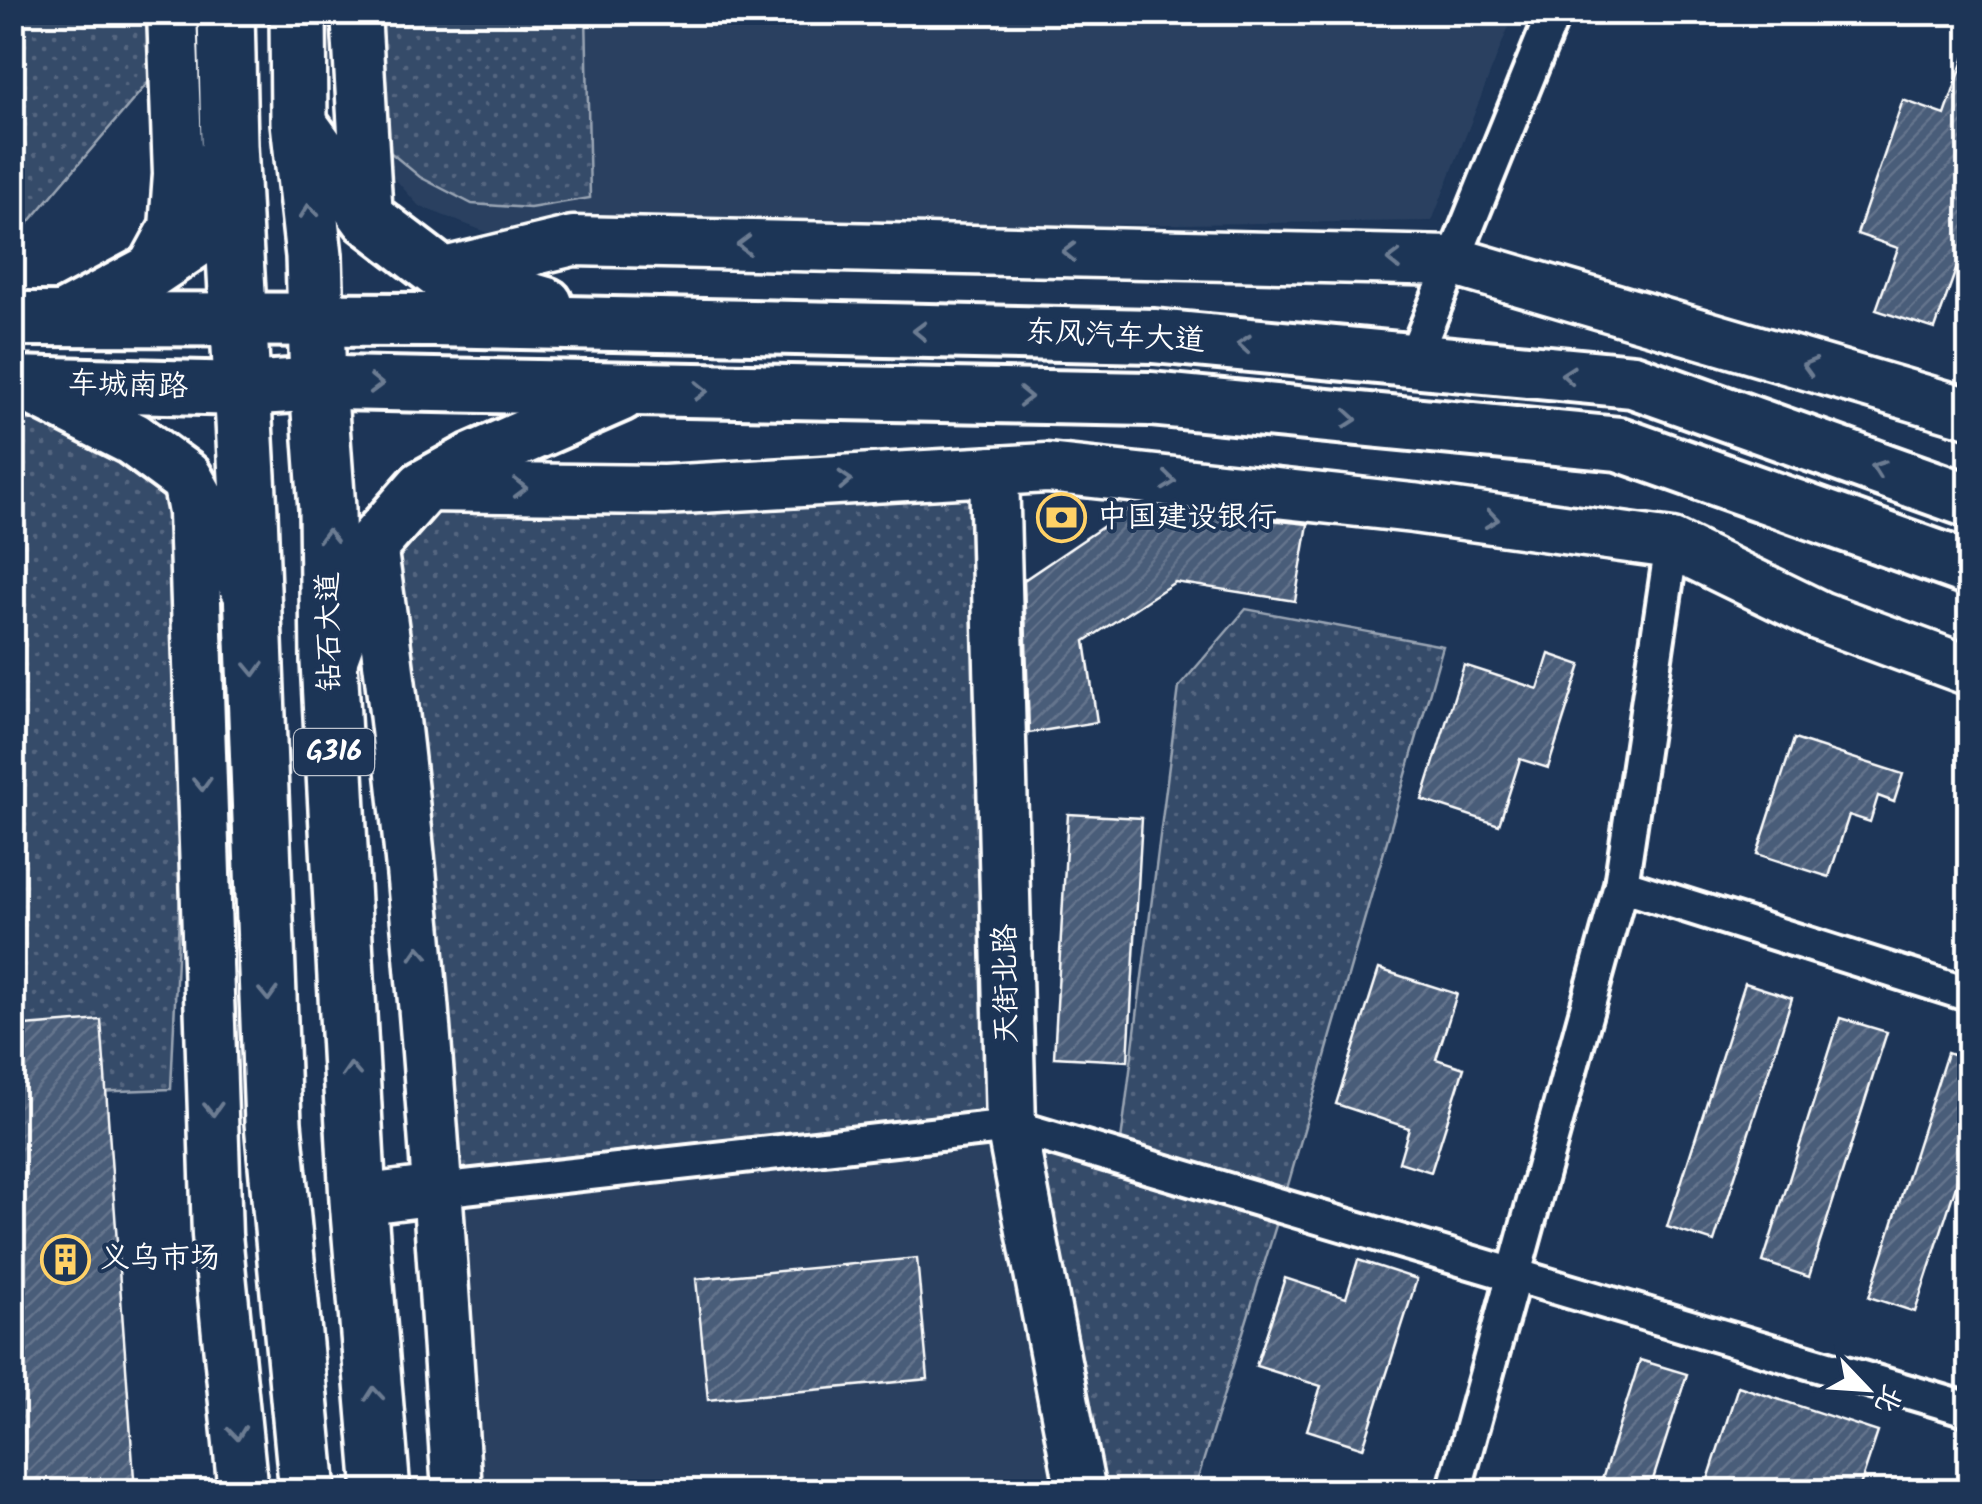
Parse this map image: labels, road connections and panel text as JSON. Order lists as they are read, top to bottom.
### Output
{
  "streets": {
    "highway": ["钻石大道", "G316"],
    "main road": ["东风汽车大道", "车城南路"],
    "street": ["天街北路"]
  },
  "crossings": [
    ["东风汽车大道", "车城南路"],
    ["东风汽车大道", "钻石大道"],
    ["东风汽车大道", "G316"],
    ["车城南路", "G316"]
  ],
  "places": {
    "bank": ["中国建设银行"],
    "building": ["义乌市场"]
  },
  "north": "bottom right"
}
